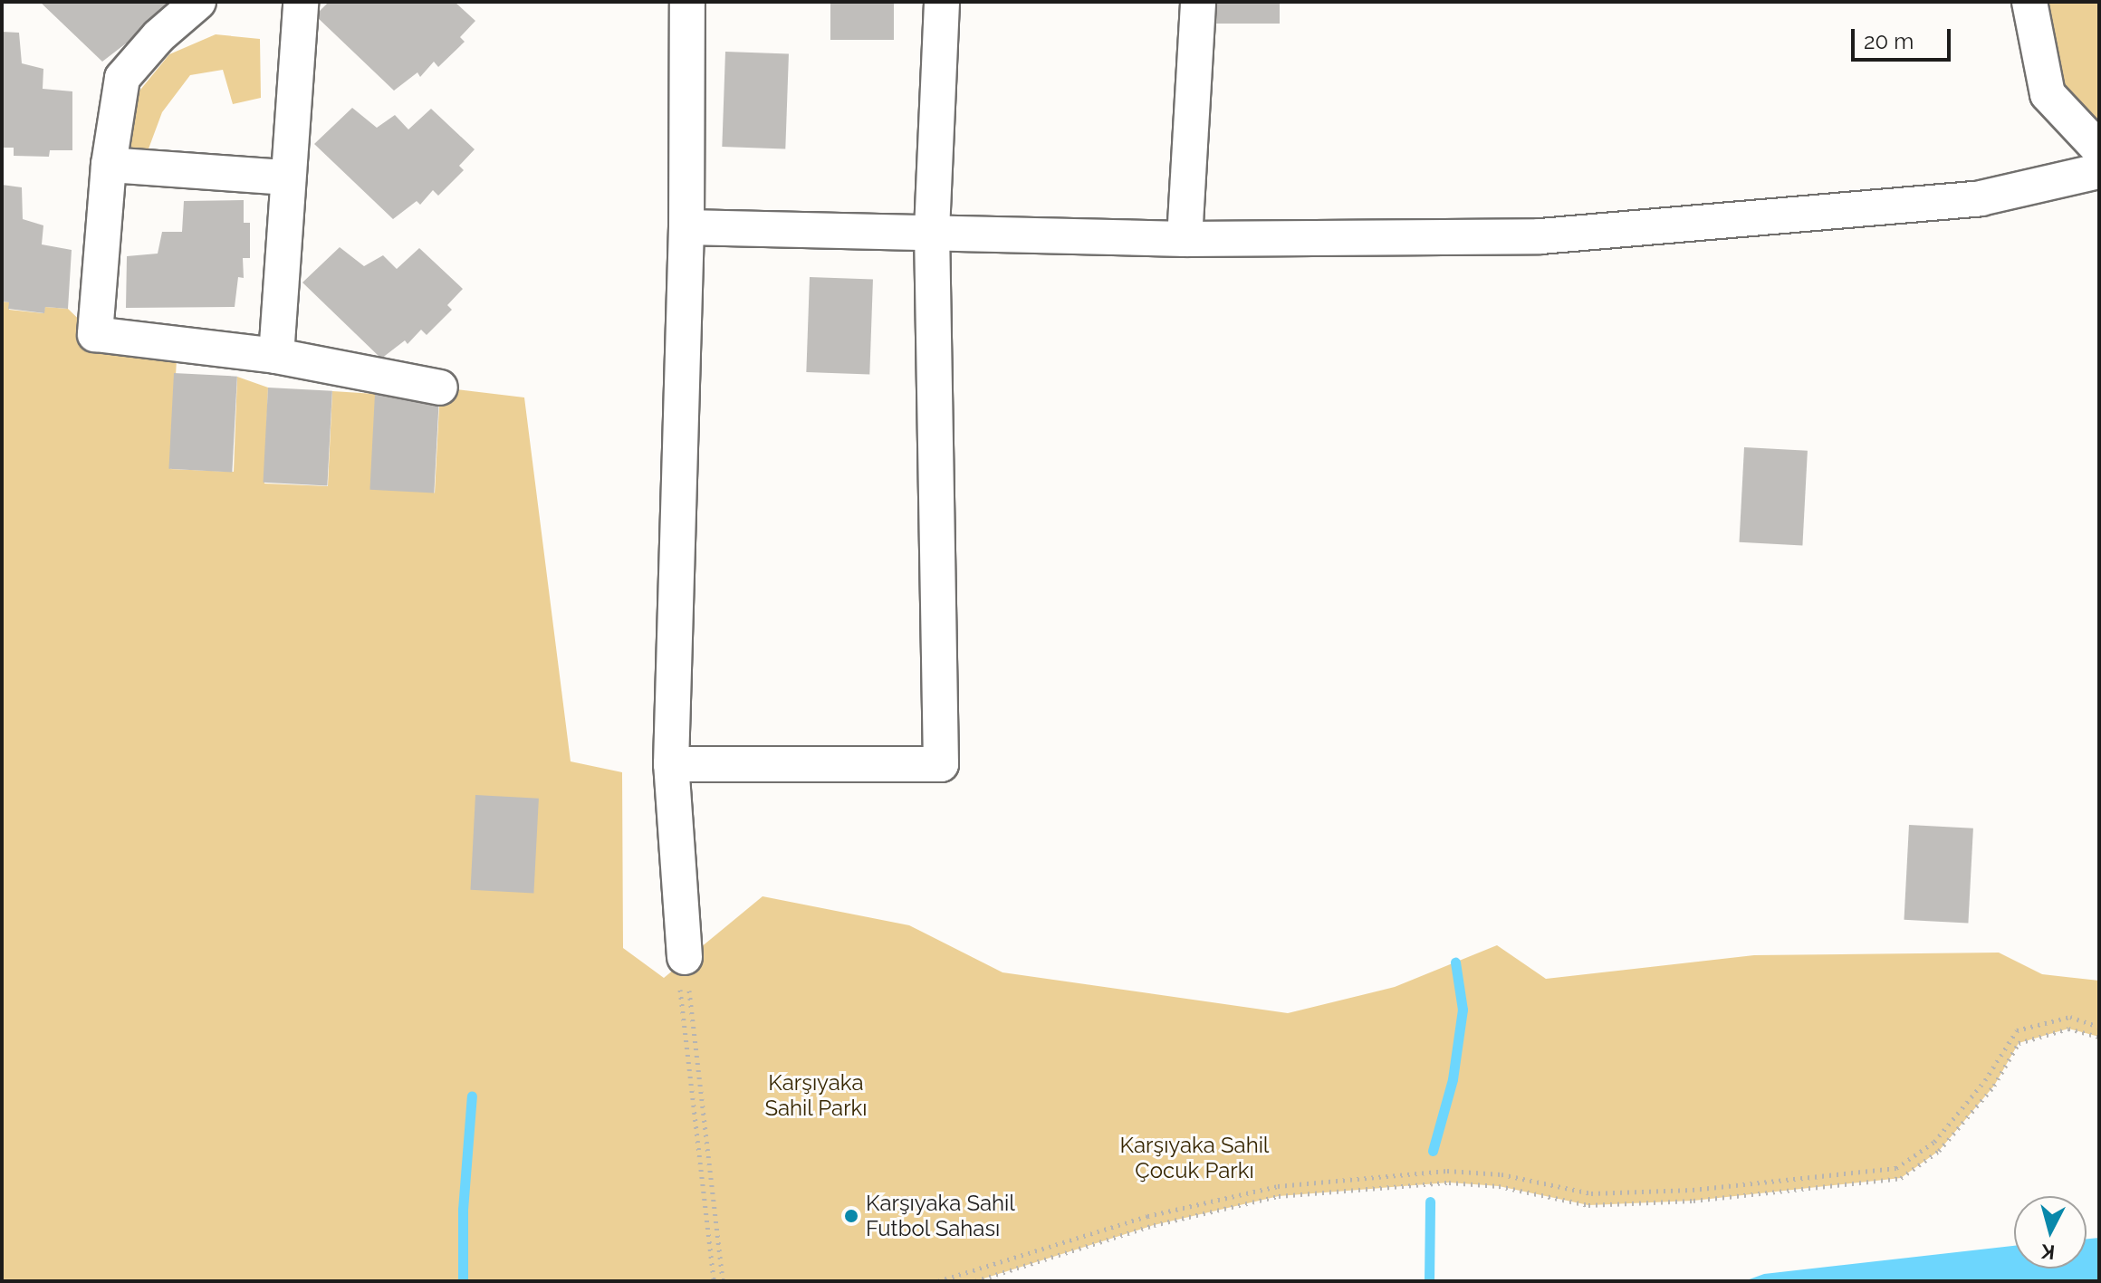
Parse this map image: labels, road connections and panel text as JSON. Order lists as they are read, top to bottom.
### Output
{
  "parks": ["Karşıyaka Sahil Parkı", "Karşıyaka Sahil Çocuk Parkı"],
  "places": ["Karşıyaka Sahil Futbol Sahası"],
  "scale_bar": "20 m",
  "north": "bottom"
}
